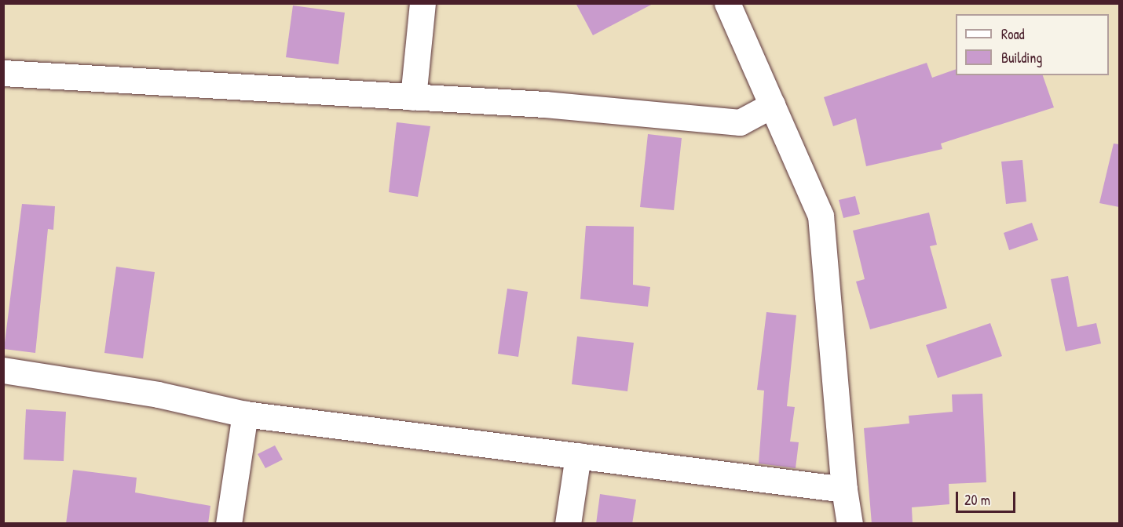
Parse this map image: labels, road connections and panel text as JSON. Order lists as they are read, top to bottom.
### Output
{
  "legend": ["Road", "Building"],
  "scale_bar": "20 m"
}
